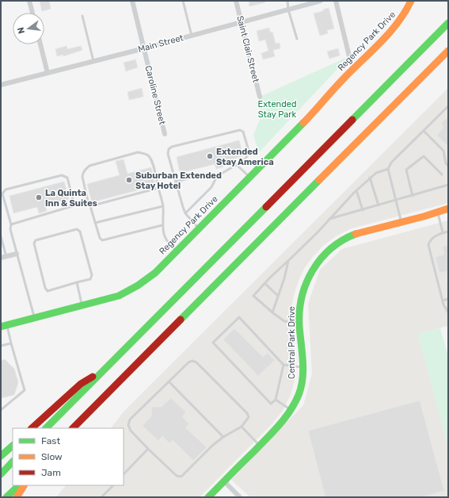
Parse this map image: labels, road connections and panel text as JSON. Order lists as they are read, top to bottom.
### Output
{
  "streets": {
    "main road": ["Regency Park Drive", "Central Park Drive"],
    "street": ["Main Street", "Saint Clair Street", "Caroline Street"]
  },
  "crossings": [
    ["Main Street", "Saint Clair Street"],
    ["Main Street", "Caroline Street"]
  ],
  "parks": ["Extended Stay Park"],
  "places": ["Extended Stay America", "Suburban Extended Stay Hotel", "La Quinta Inn & Suites"],
  "legend": ["Fast", "Slow", "Jam"],
  "north": "left"
}
